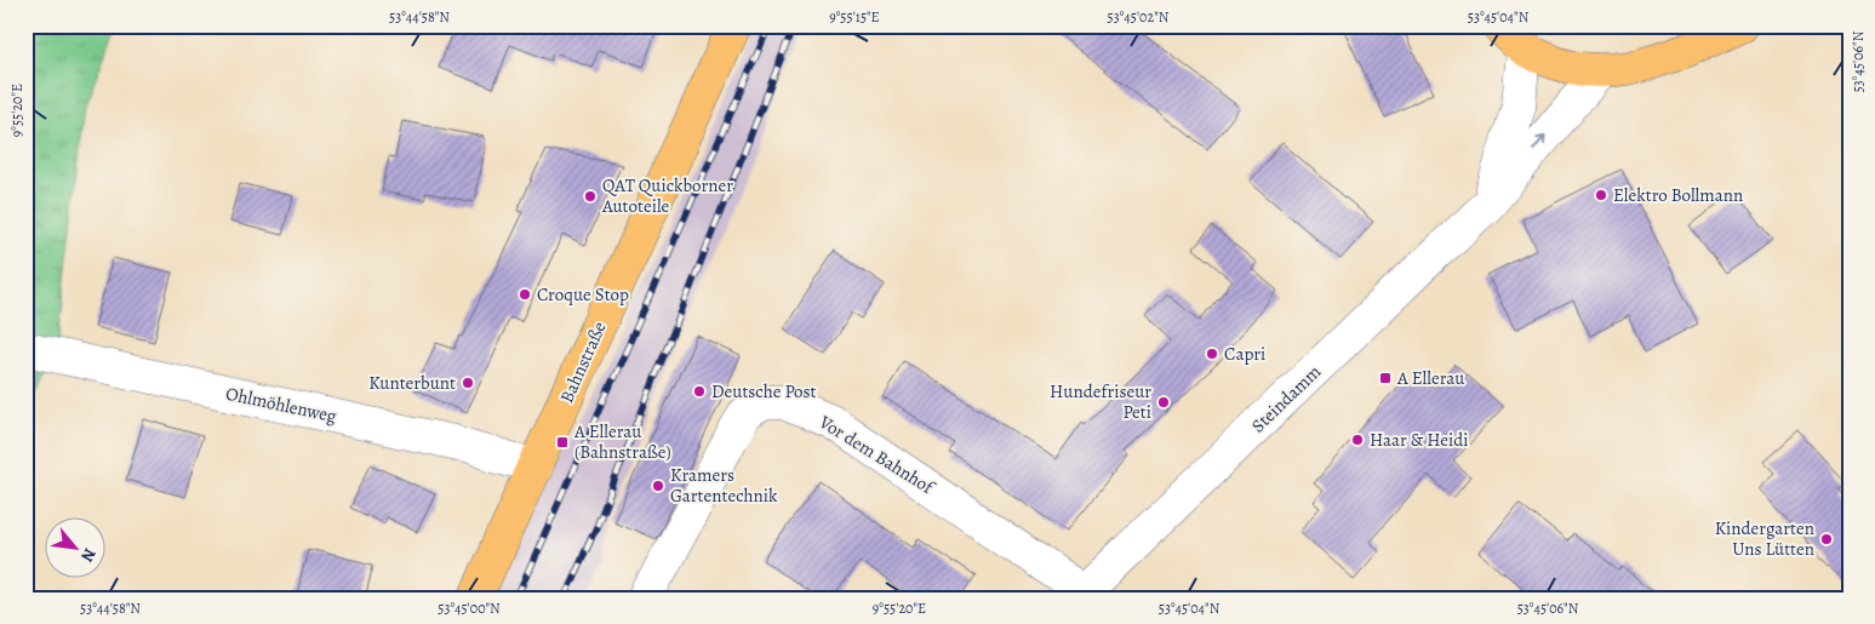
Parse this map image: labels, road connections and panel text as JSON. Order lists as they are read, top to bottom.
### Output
{
  "streets": {
    "main road": ["Bahnstraße"],
    "street": ["Steindamm", "Ohlmöhlenweg", "Vor dem Bahnhof"]
  },
  "crossings": [
    ["Bahnstraße", "Ohlmöhlenweg"],
    ["Steindamm", "Vor dem Bahnhof"]
  ],
  "places": {
    "other": [
      "Elektro Bollmann",
      "QAT Quickborner Autoteile",
      "Croque Stop",
      "Capri",
      "Kunterbunt",
      "Deutsche Post",
      "Hundefriseur Peti",
      "Haar & Heidi",
      "Kramers Gartentechnik",
      "Kindergarten Uns Lütten"
    ],
    "transit": ["A Ellerau", "A Ellerau (Bahnstraße)"]
  },
  "north": "bottom right",
  "coordinates": [
    "53°44'58\"N",
    "9°55'15\"E",
    "53°45'02\"N",
    "53°45'04\"N",
    "53°45'06\"N",
    "9°55'20\"E",
    "53°45'00\"N"
  ]
}
